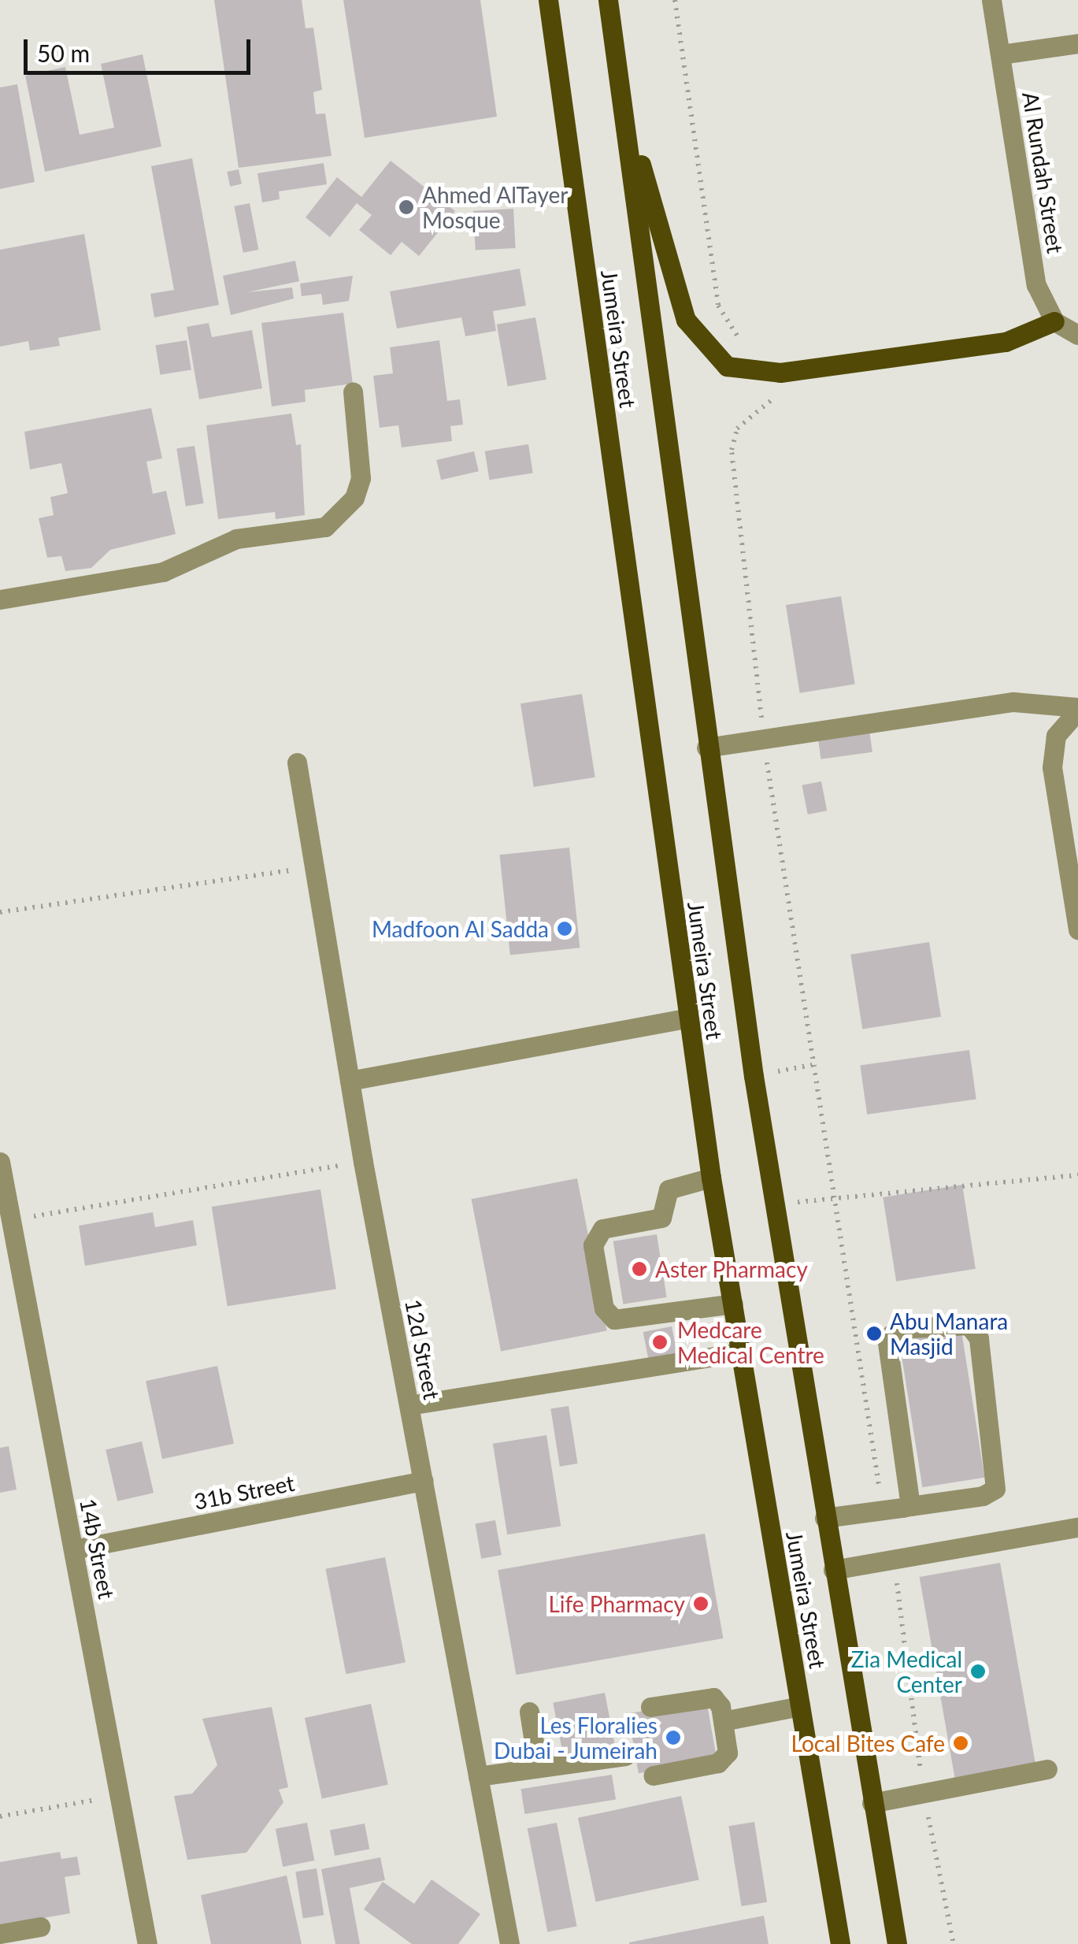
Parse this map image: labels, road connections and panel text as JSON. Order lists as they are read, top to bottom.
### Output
{
  "streets": {
    "main road": ["Jumeira Street"],
    "street": [
      "Al Rundah Street",
      "12d Street",
      "31b Street",
      "14b Street"
    ]
  },
  "crossings": [
    ["12d Street", "31b Street"],
    ["31b Street", "14b Street"]
  ],
  "places": [
    "Ahmed AlTayer Mosque",
    "Madfoon Al Sadda",
    "Aster Pharmacy",
    "Abu Manara Masjid",
    "Medcare Medical Centre",
    "Life Pharmacy",
    "Zia Medical Center",
    "Les Floralies Dubai - Jumeirah",
    "Local Bites Cafe"
  ],
  "scale_bar": "50 m"
}
